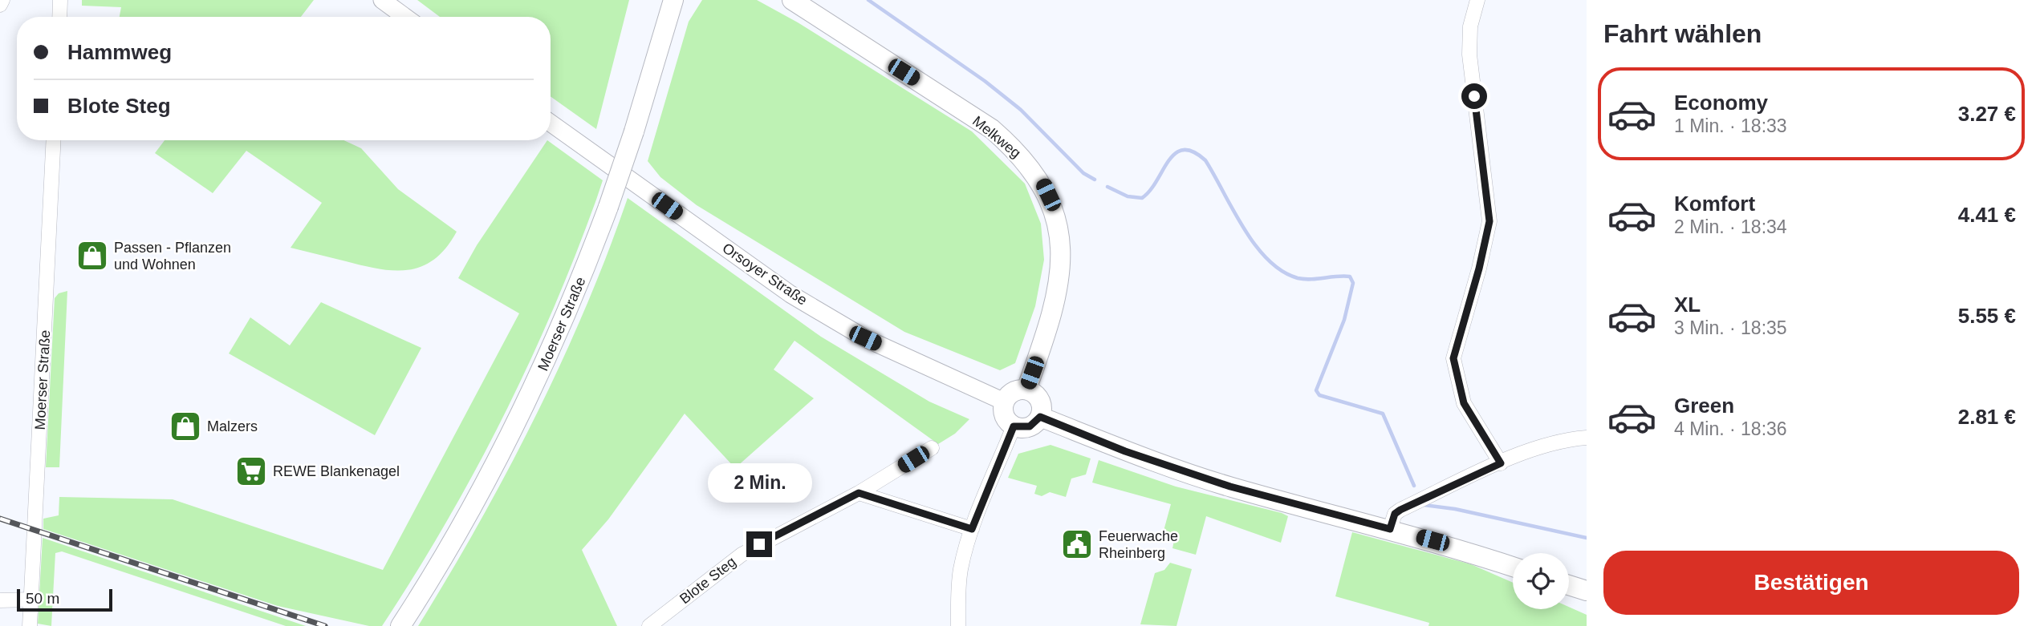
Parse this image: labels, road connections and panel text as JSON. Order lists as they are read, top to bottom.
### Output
{
  "streets": {
    "main road": ["Melkweg", "Moerser Straße"],
    "street": ["Orsoyer Straße", "Blote Steg"]
  },
  "crossings": [
    ["Melkweg", "Orsoyer Straße"]
  ],
  "places": {
    "shop": ["Passen - Pflanzen und Wohnen", "Malzers"],
    "supermarket": ["REWE Blankenagel"],
    "public building": ["Feuerwache Rheinberg"]
  },
  "scale_bar": "50 m",
  "page": {
    "heading": "Fahrt wählen",
    "banner": ["Hammweg", "Blote Steg"],
    "list": [
      {
        "name": "Economy",
        "note": "1 Min. · 18:33",
        "value": "3.27 €"
      },
      {
        "name": "Komfort",
        "note": "2 Min. · 18:34",
        "value": "4.41 €"
      },
      {
        "name": "XL",
        "note": "3 Min. · 18:35",
        "value": "5.55 €"
      },
      {
        "name": "Green",
        "note": "4 Min. · 18:36",
        "value": "2.81 €"
      }
    ],
    "bubble": "2 Min.",
    "buttons": "Bestätigen",
    "scale": "50 m"
  }
}
